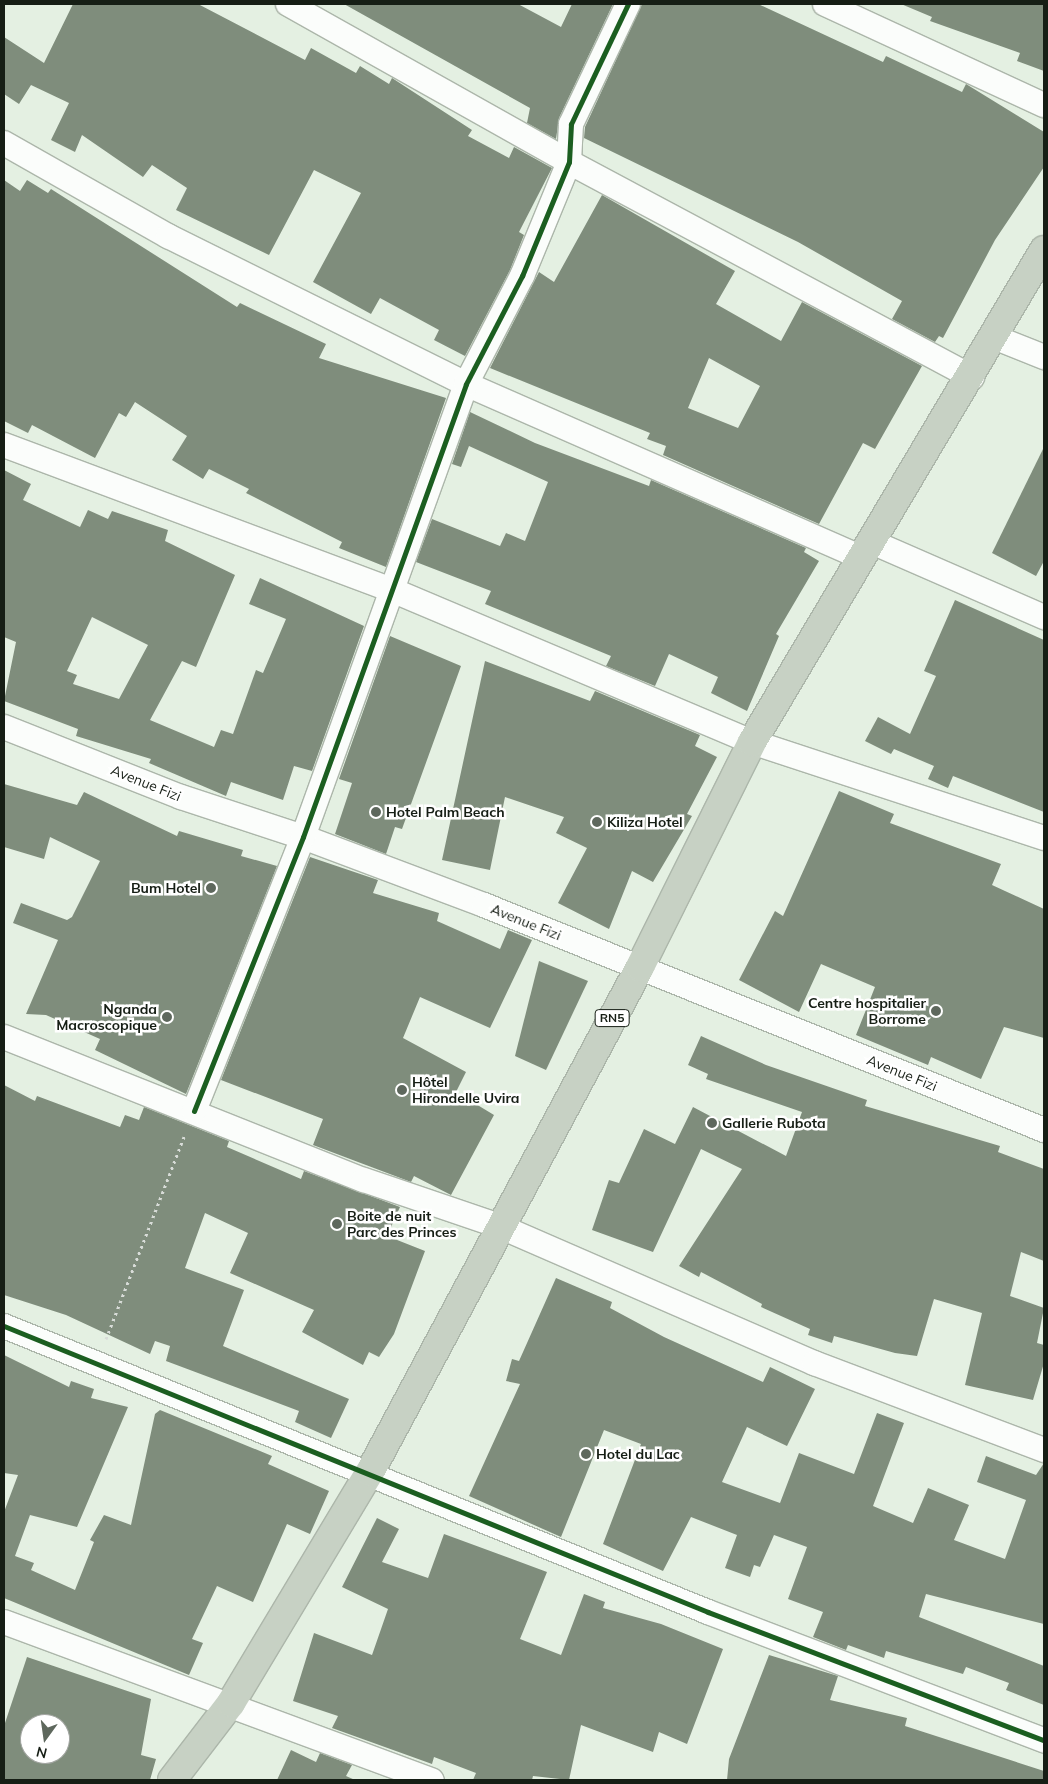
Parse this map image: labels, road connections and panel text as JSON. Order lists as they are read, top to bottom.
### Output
{
  "streets": {
    "highway": ["RN5"],
    "street": ["Avenue Fizi"]
  },
  "crossings": [
    ["Avenue Fizi", "RN5"]
  ],
  "places": [
    "Hotel Palm Beach",
    "Kiliza Hotel",
    "Bum Hotel",
    "Centre hospitalier Borrome",
    "Nganda Macroscopique",
    "Hôtel Hirondelle Uvira",
    "Gallerie Rubota",
    "Boite de nuit Parc des Princes",
    "Hotel du Lac"
  ],
  "north": "bottom"
}
